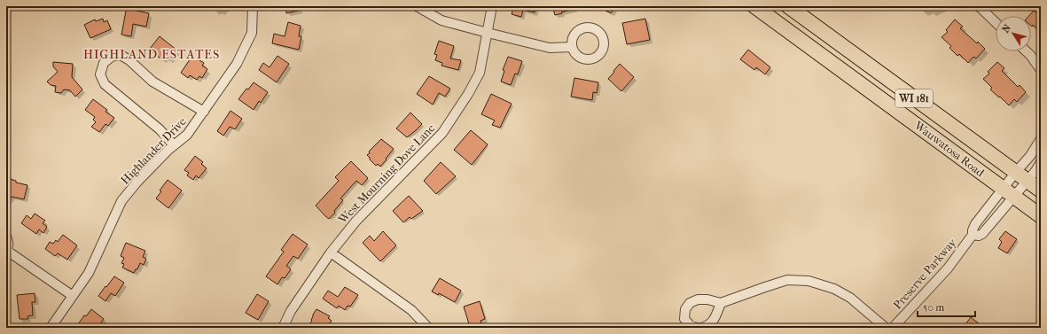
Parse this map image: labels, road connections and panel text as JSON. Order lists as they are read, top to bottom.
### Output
{
  "streets": {
    "main road": ["WI 181", "Wauwatosa Road"],
    "street": ["Highlander Drive", "West Mourning Dove Lane", "Preserve Parkway"]
  },
  "crossings": [
    ["Wauwatosa Road", "Preserve Parkway"]
  ],
  "districts": ["HIGHLAND ESTATES"],
  "scale_bar": "50 m",
  "north": "top left"
}
